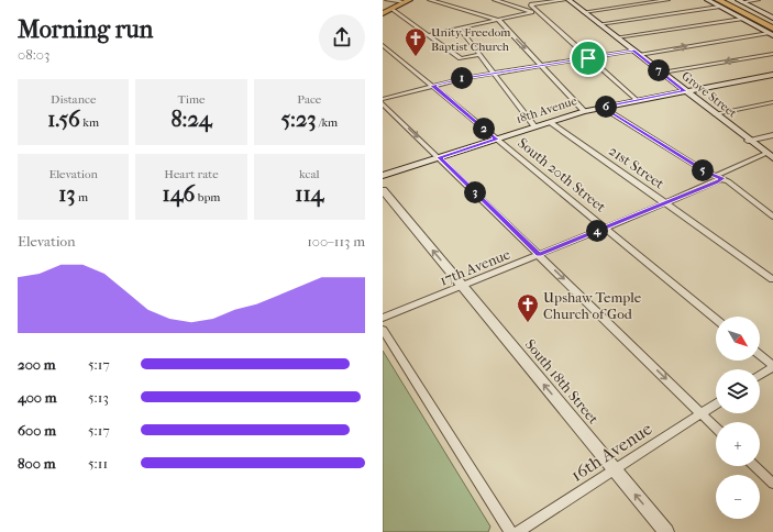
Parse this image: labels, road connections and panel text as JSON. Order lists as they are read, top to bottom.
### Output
{
  "streets": {
    "main road": ["Grove Street", "18th Avenue"],
    "street": [
      "21st Street",
      "South 20th Street",
      "17th Avenue",
      "South 18th Street",
      "16th Avenue"
    ]
  },
  "crossings": [
    ["Grove Street", "18th Avenue"],
    ["Grove Street", "17th Avenue"],
    ["18th Avenue", "21st Street"],
    ["18th Avenue", "South 20th Street"],
    ["21st Street", "17th Avenue"],
    ["South 20th Street", "17th Avenue"],
    ["17th Avenue", "South 18th Street"],
    ["South 18th Street", "16th Avenue"]
  ],
  "places": {
    "church": ["Unity Freedom Baptist Church", "Upshaw Temple Church of God"]
  },
  "north": "bottom right",
  "page": {
    "heading": ["Morning run", "08:03"],
    "pins": [
      "7",
      "1",
      "6",
      "2",
      "5",
      "3",
      "4"
    ],
    "stats": [
      ["Distance", "1.56 km"],
      ["Time", "8:24"],
      ["Pace", "5:23 /km"],
      ["Elevation", "13 m"],
      ["Heart rate", "146 bpm"],
      ["kcal", "114"]
    ],
    "chart": ["Elevation", "100–113 m"],
    "map_buttons": ["+", "−"],
    "list": [
      {
        "name": "200 m",
        "note": "5:17"
      },
      {
        "name": "400 m",
        "note": "5:13"
      },
      {
        "name": "600 m",
        "note": "5:17"
      },
      {
        "name": "800 m",
        "note": "5:11"
      }
    ]
  }
}
